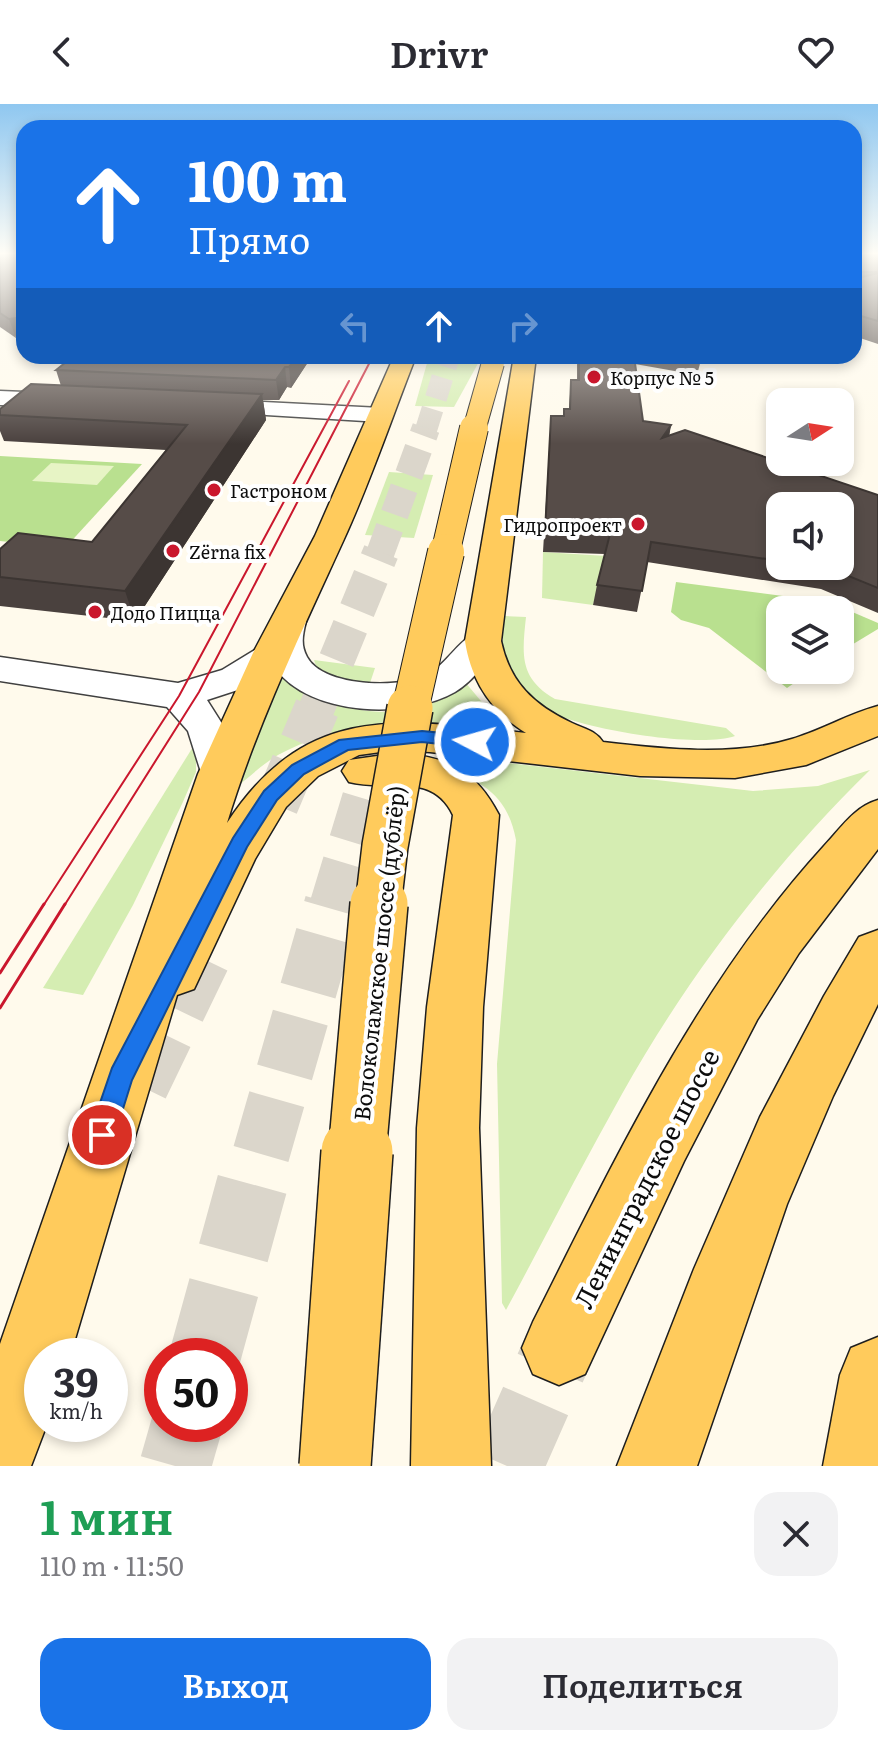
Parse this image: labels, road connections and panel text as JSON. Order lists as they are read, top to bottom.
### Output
{
  "streets": {
    "main road": ["Волоколамское шоссе (дублёр)", "Ленинградское шоссе"]
  },
  "places": [
    "Корпус № 5",
    "Гастроном",
    "Гидропроект",
    "Zёrna fix",
    "Додо Пицца"
  ],
  "north": "right",
  "page": {
    "header": "Drivr",
    "turn": ["100 m", "Прямо"],
    "speed": "39 km/h",
    "limit": "50",
    "heading": ["1 мин", "110 m · 11:50"],
    "buttons": ["Выход", "Поделиться"]
  }
}
